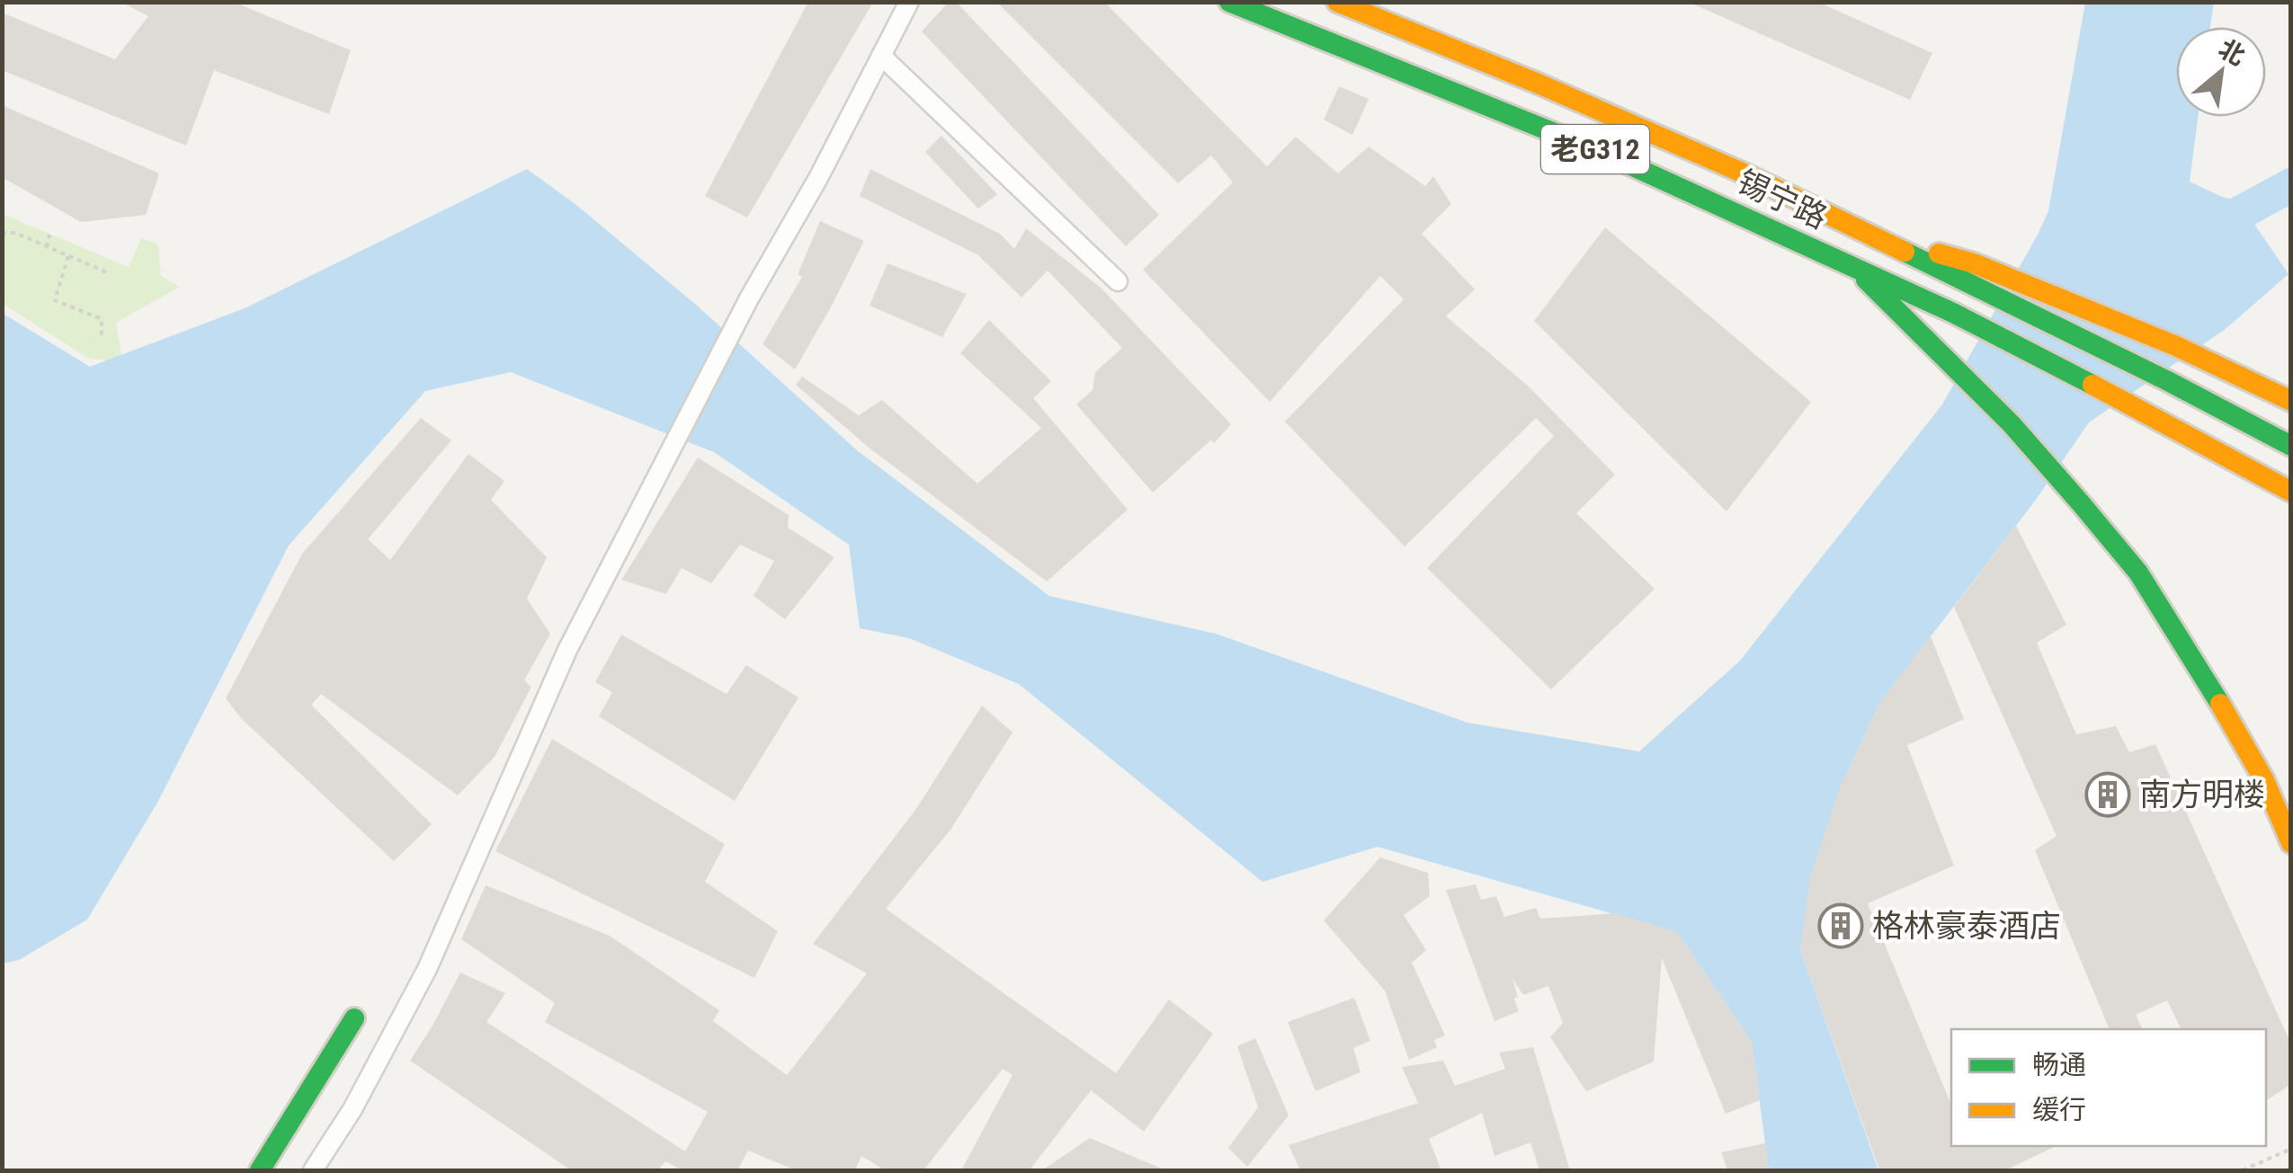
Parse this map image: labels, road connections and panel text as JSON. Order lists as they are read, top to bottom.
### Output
{
  "streets": {
    "main road": ["老G312", "锡宁路"]
  },
  "places": {
    "building": ["南方明楼", "格林豪泰酒店"]
  },
  "legend": ["畅通", "缓行"],
  "north": "top right"
}
